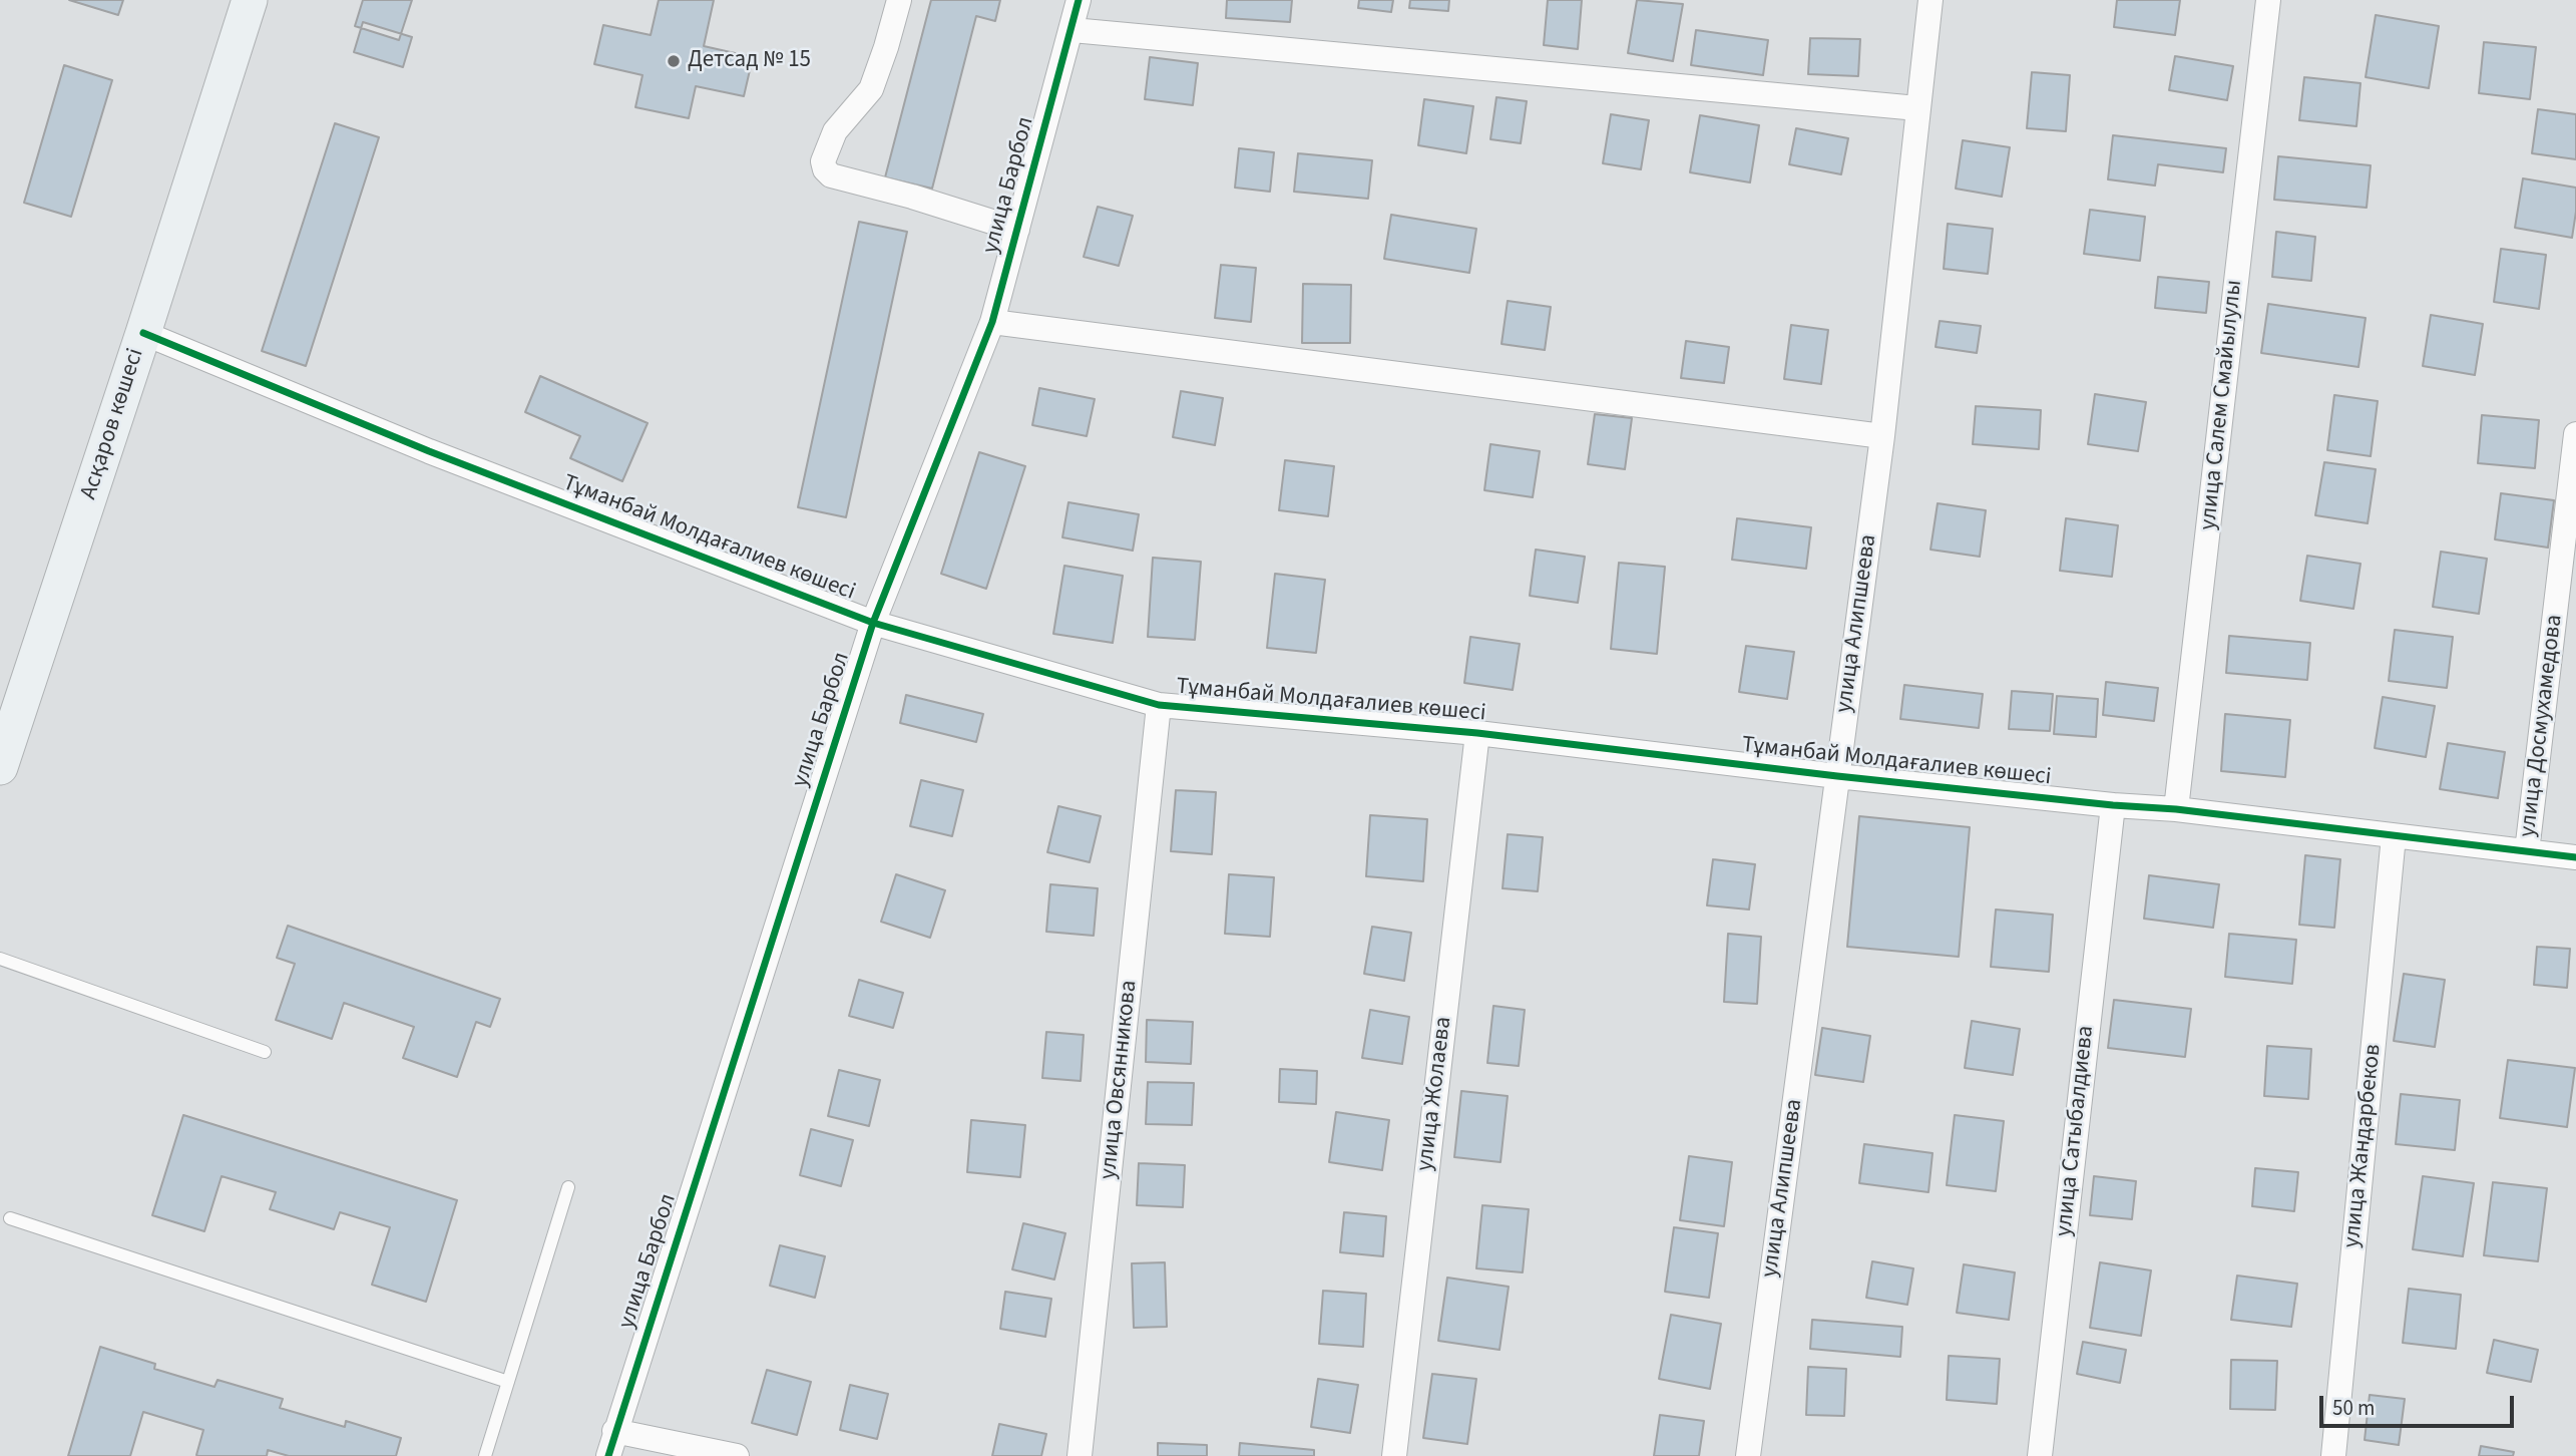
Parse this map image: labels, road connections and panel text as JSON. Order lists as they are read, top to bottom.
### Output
{
  "streets": {
    "main road": ["Асқаров көшесі"],
    "street": [
      "улица Барбол",
      "улица Салем Смайылулы",
      "Тұманбай Молдағалиев көшесі",
      "улица Алипшеева",
      "улица Досмухамедова",
      "улица Овсянникова",
      "улица Жолаева",
      "улица Сатыбалдиева",
      "улица Жандарбеков"
    ]
  },
  "crossings": [
    ["улица Барбол", "Тұманбай Молдағалиев көшесі"],
    ["улица Салем Смайылулы", "Тұманбай Молдағалиев көшесі"],
    ["Асқаров көшесі", "Тұманбай Молдағалиев көшесі"],
    ["Тұманбай Молдағалиев көшесі", "улица Алипшеева"],
    ["Тұманбай Молдағалиев көшесі", "улица Досмухамедова"],
    ["Тұманбай Молдағалиев көшесі", "улица Овсянникова"],
    ["Тұманбай Молдағалиев көшесі", "улица Жолаева"],
    ["Тұманбай Молдағалиев көшесі", "улица Сатыбалдиева"],
    ["Тұманбай Молдағалиев көшесі", "улица Жандарбеков"]
  ],
  "places": ["Детсад № 15"],
  "scale_bar": "50 m"
}
